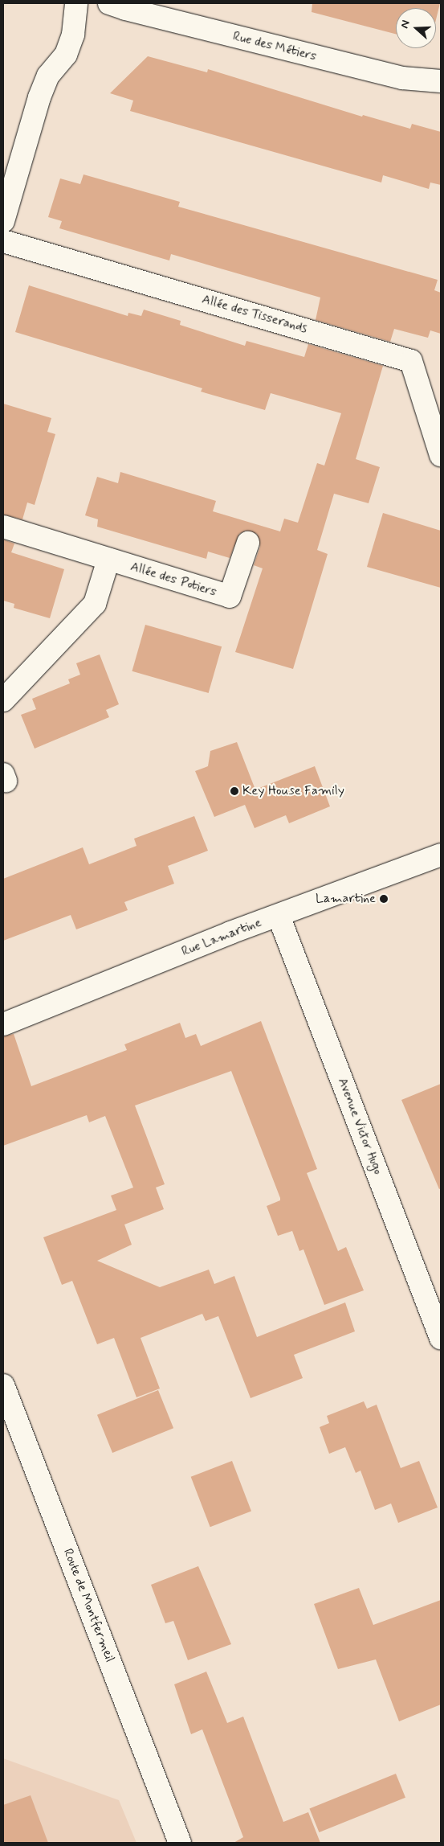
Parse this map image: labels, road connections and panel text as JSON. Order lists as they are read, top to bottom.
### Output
{
  "streets": {
    "street": [
      "Rue des Métiers",
      "Allée des Tisserands",
      "Allée des Potiers",
      "Rue Lamartine",
      "Avenue Victor Hugo",
      "Route de Montfermeil"
    ]
  },
  "crossings": [
    ["Rue Lamartine", "Avenue Victor Hugo"]
  ],
  "places": ["Key House Family", "Lamartine"],
  "north": "left"
}
